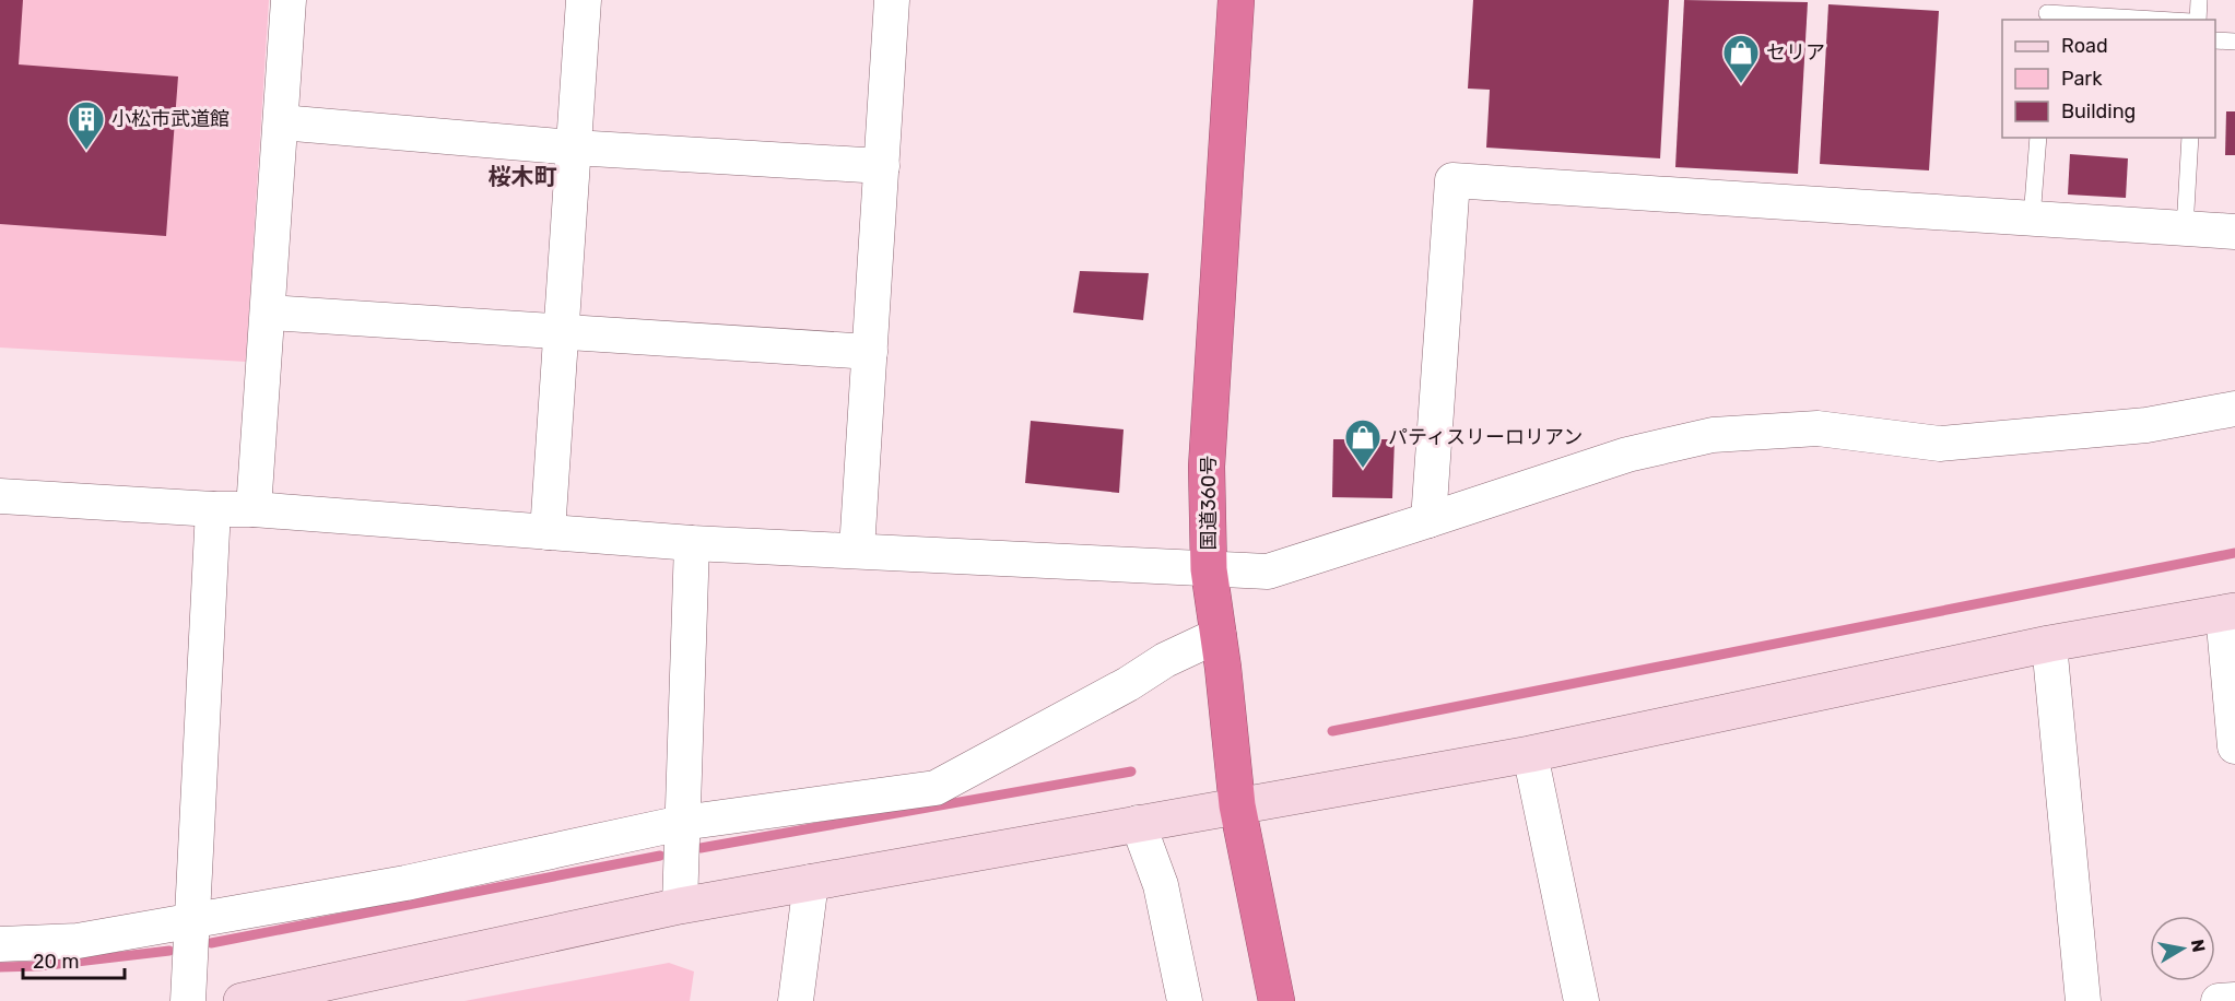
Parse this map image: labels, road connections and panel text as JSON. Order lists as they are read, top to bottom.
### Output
{
  "streets": {
    "highway": ["国道360号"]
  },
  "districts": ["桜木町"],
  "places": {
    "shop": ["セリア", "パティスリーロリアン"],
    "building": ["小松市武道館"]
  },
  "legend": ["Road", "Park", "Building"],
  "scale_bar": "20 m",
  "north": "right"
}
